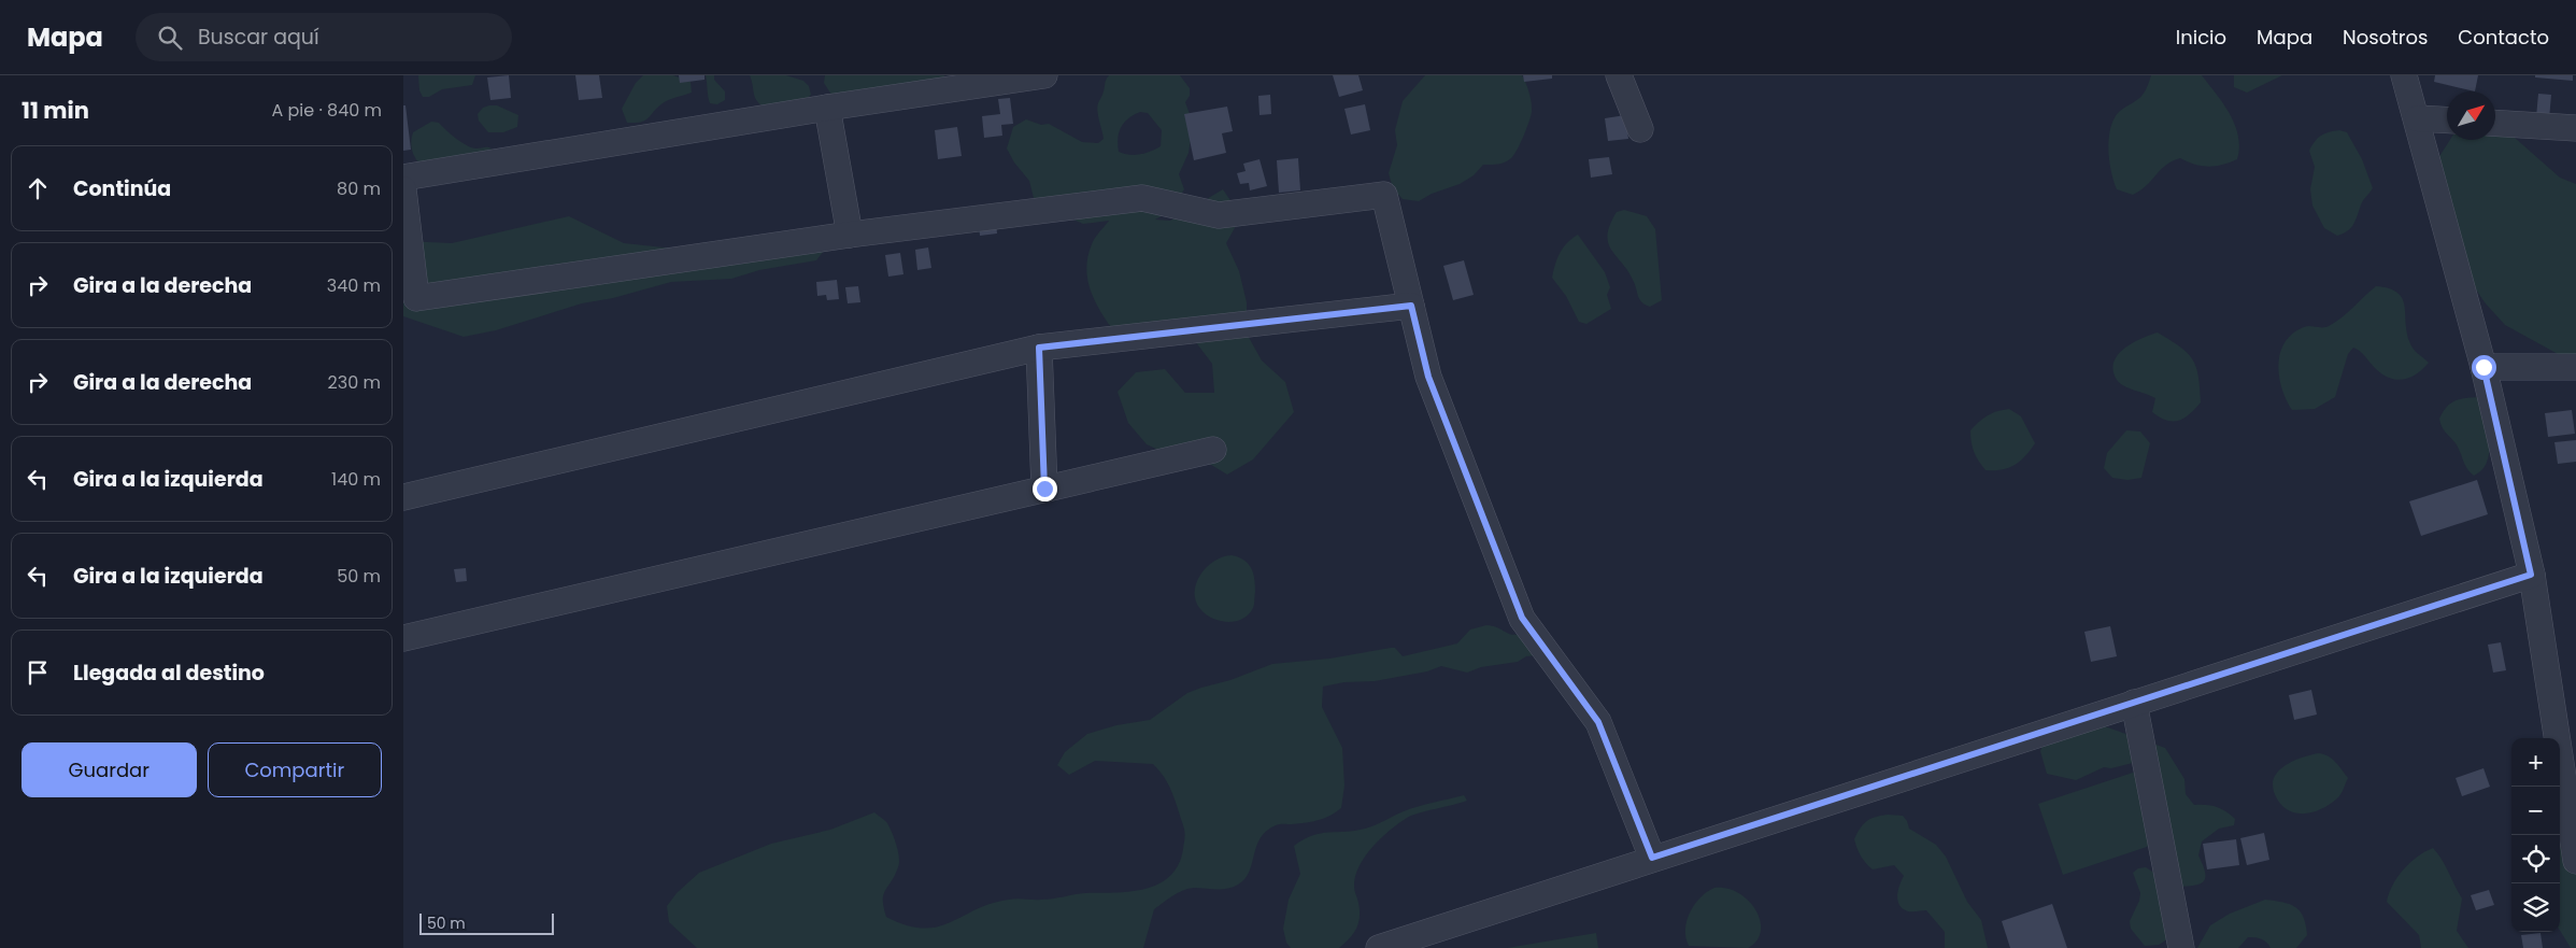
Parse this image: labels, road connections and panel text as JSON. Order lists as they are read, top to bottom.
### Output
{
  "scale_bar": "50 m",
  "north": "top right",
  "page": {
    "header": "Mapa",
    "search": "Buscar aquí",
    "nav": [
      "Inicio",
      "Mapa",
      "Nosotros",
      "Contacto"
    ],
    "heading": ["11 min", "A pie · 840 m"],
    "list": [
      ["Continúa", "80 m"],
      ["Gira a la derecha", "340 m"],
      ["Gira a la derecha", "230 m"],
      ["Gira a la izquierda", "140 m"],
      ["Gira a la izquierda", "50 m"],
      "Llegada al destino"
    ],
    "buttons": ["Guardar", "Compartir"],
    "map_buttons": ["+", "−"],
    "scale": "50 m"
  }
}
